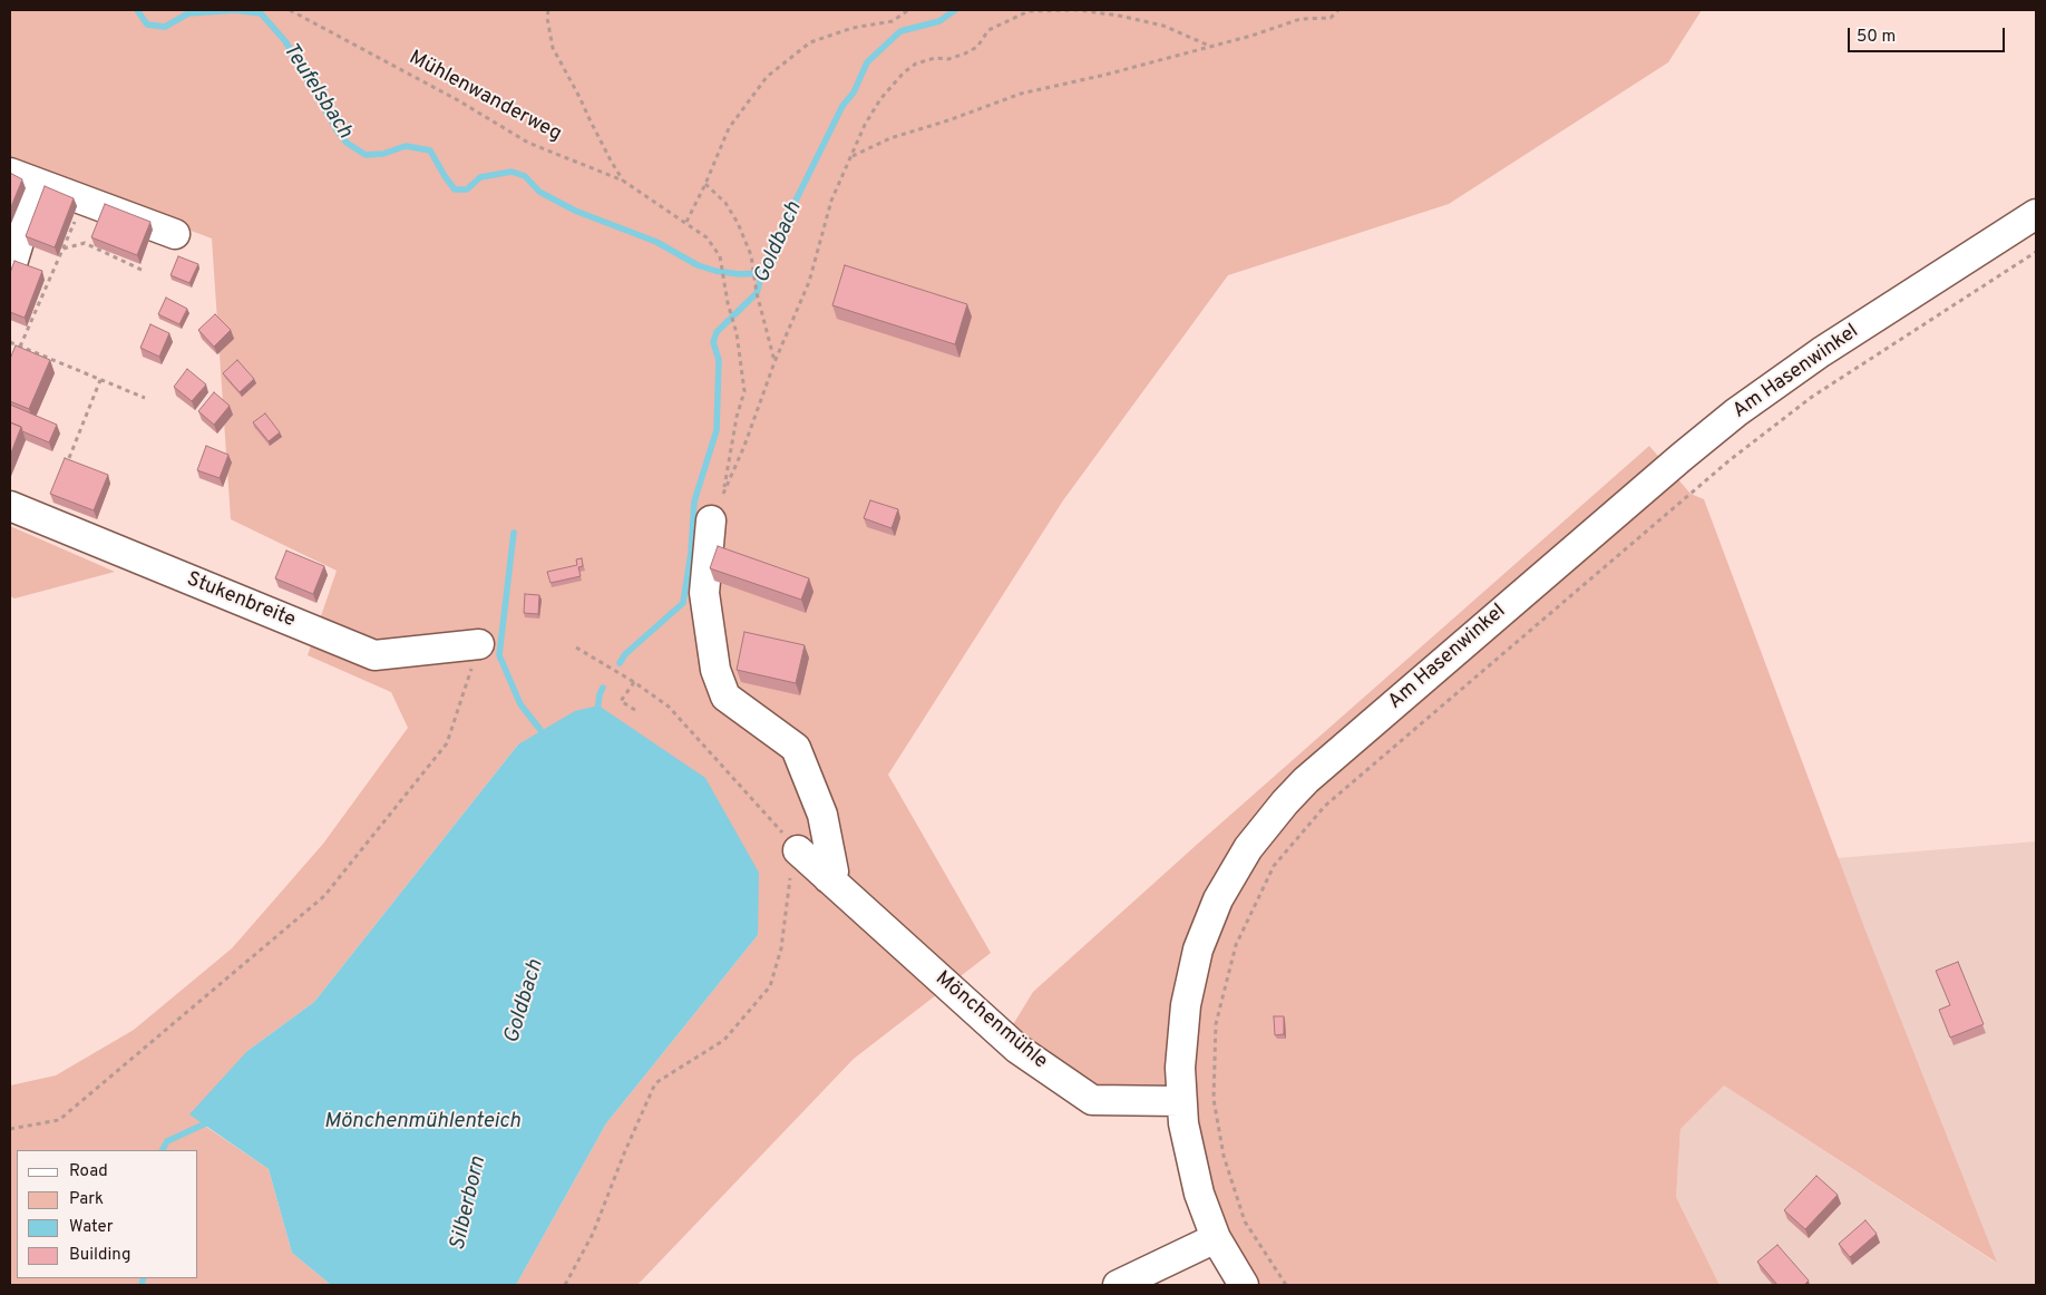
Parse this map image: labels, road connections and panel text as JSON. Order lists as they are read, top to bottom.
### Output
{
  "streets": {
    "street": ["Am Hasenwinkel", "Stukenbreite", "Mönchenmühle"],
    "path": ["Mühlenwanderweg"]
  },
  "crossings": [
    ["Am Hasenwinkel", "Mönchenmühle"]
  ],
  "water": [
    "Teufelsbach",
    "Goldbach",
    "Mönchenmühlenteich",
    "Silberborn"
  ],
  "legend": [
    "Road",
    "Park",
    "Water",
    "Building"
  ],
  "scale_bar": "50 m"
}
